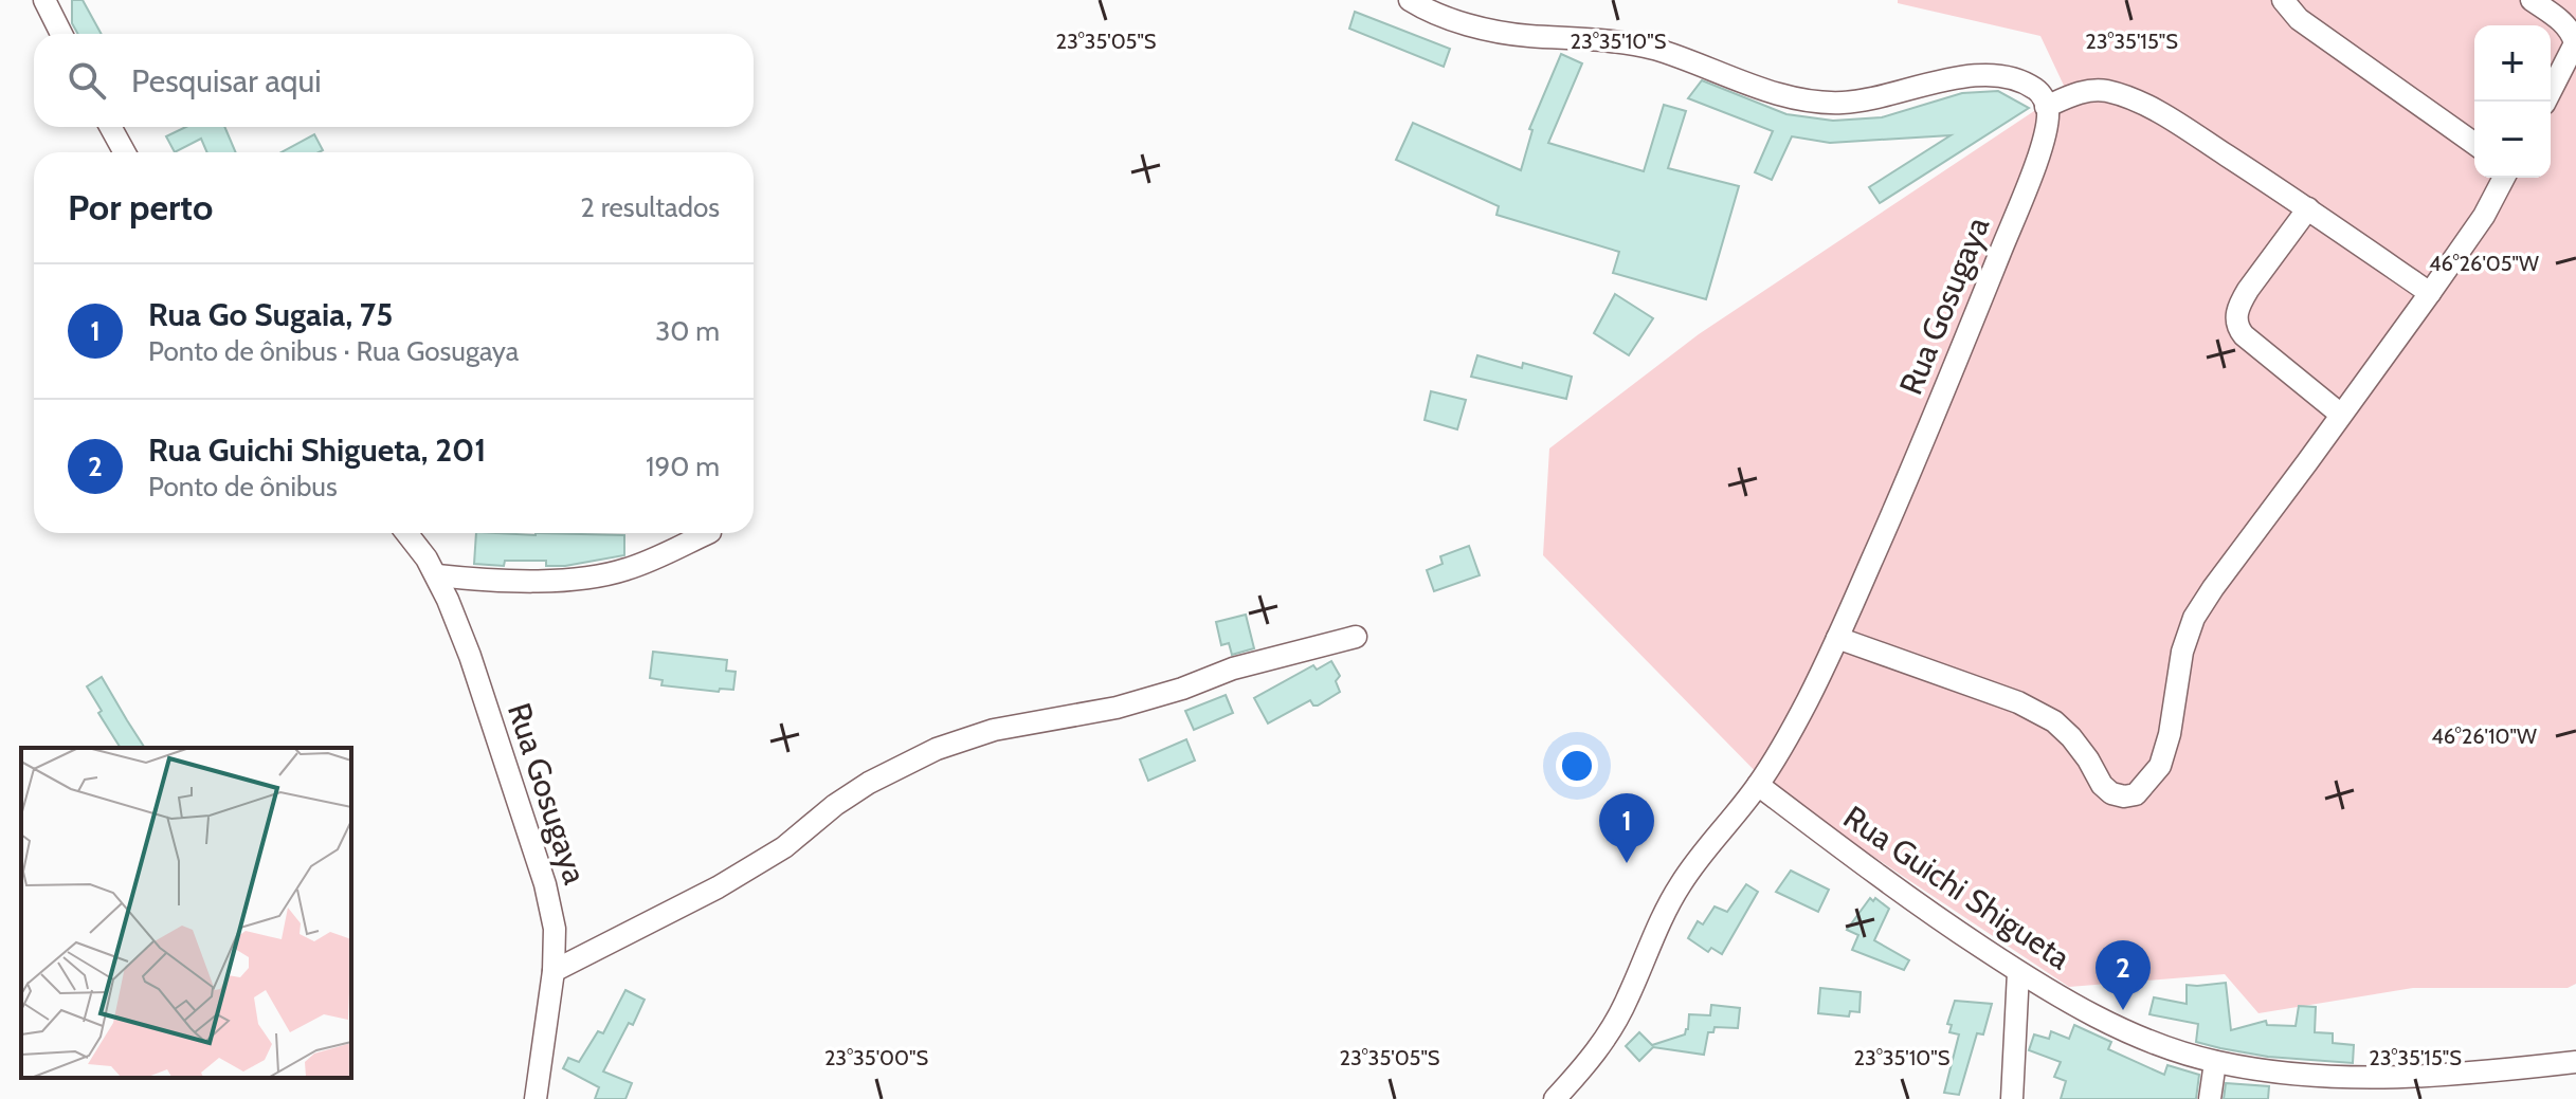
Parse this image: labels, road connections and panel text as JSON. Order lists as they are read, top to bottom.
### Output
{
  "streets": {
    "street": ["Rua Gosugaya", "Rua Guichi Shigueta"]
  },
  "crossings": [
    ["Rua Gosugaya", "Rua Guichi Shigueta"]
  ],
  "page": {
    "map_buttons": ["+", "−"],
    "search": "Pesquisar aqui",
    "heading": ["Por perto", "2 resultados"],
    "list": [
      {
        "mark": "1",
        "name": "Rua Go Sugaia, 75",
        "note": "Ponto de ônibus · Rua Gosugaya",
        "value": "30 m"
      },
      {
        "mark": "2",
        "name": "Rua Guichi Shigueta, 201",
        "note": "Ponto de ônibus",
        "value": "190 m"
      }
    ],
    "pins": ["1", "2"]
  },
  "coordinates": [
    "23°35'05\"S",
    "23°35'10\"S",
    "23°35'15\"S",
    "46°26'05\"W",
    "46°26'10\"W",
    "23°35'00\"S"
  ]
}
